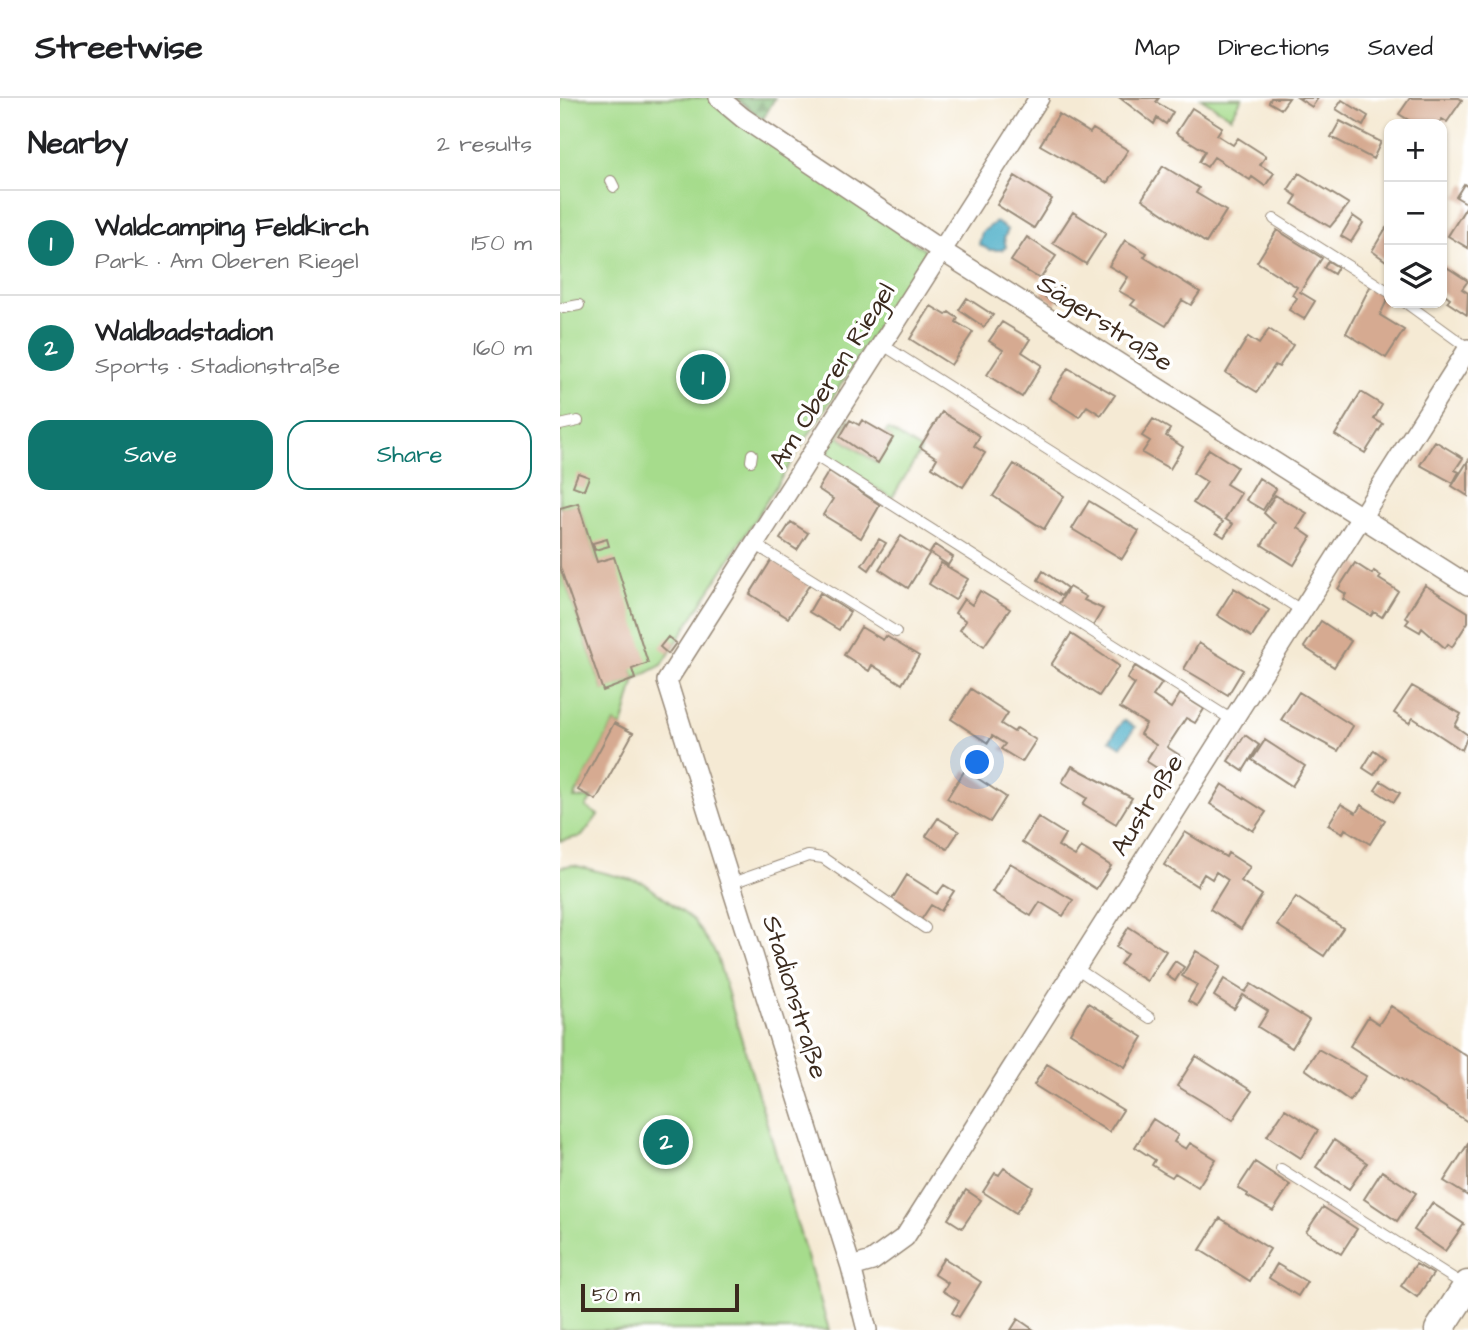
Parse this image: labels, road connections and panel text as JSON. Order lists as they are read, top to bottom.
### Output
{
  "streets": {
    "street": [
      "Sägerstraße",
      "Am Oberen Riegel",
      "Austraße",
      "Stadionstraße"
    ]
  },
  "crossings": [
    ["Sägerstraße", "Am Oberen Riegel"],
    ["Sägerstraße", "Austraße"],
    ["Am Oberen Riegel", "Stadionstraße"],
    ["Austraße", "Stadionstraße"]
  ],
  "scale_bar": "50 m",
  "page": {
    "header": "Streetwise",
    "nav": ["Map", "Directions", "Saved"],
    "heading": ["Nearby", "2 results"],
    "map_buttons": ["+", "−"],
    "list": [
      {
        "mark": "1",
        "name": "Waldcamping Feldkirch",
        "note": "Park · Am Oberen Riegel",
        "value": "150 m"
      },
      {
        "mark": "2",
        "name": "Waldbadstadion",
        "note": "Sports · Stadionstraße",
        "value": "160 m"
      }
    ],
    "pins": ["1", "2"],
    "buttons": ["Save", "Share"],
    "scale": "50 m"
  }
}
